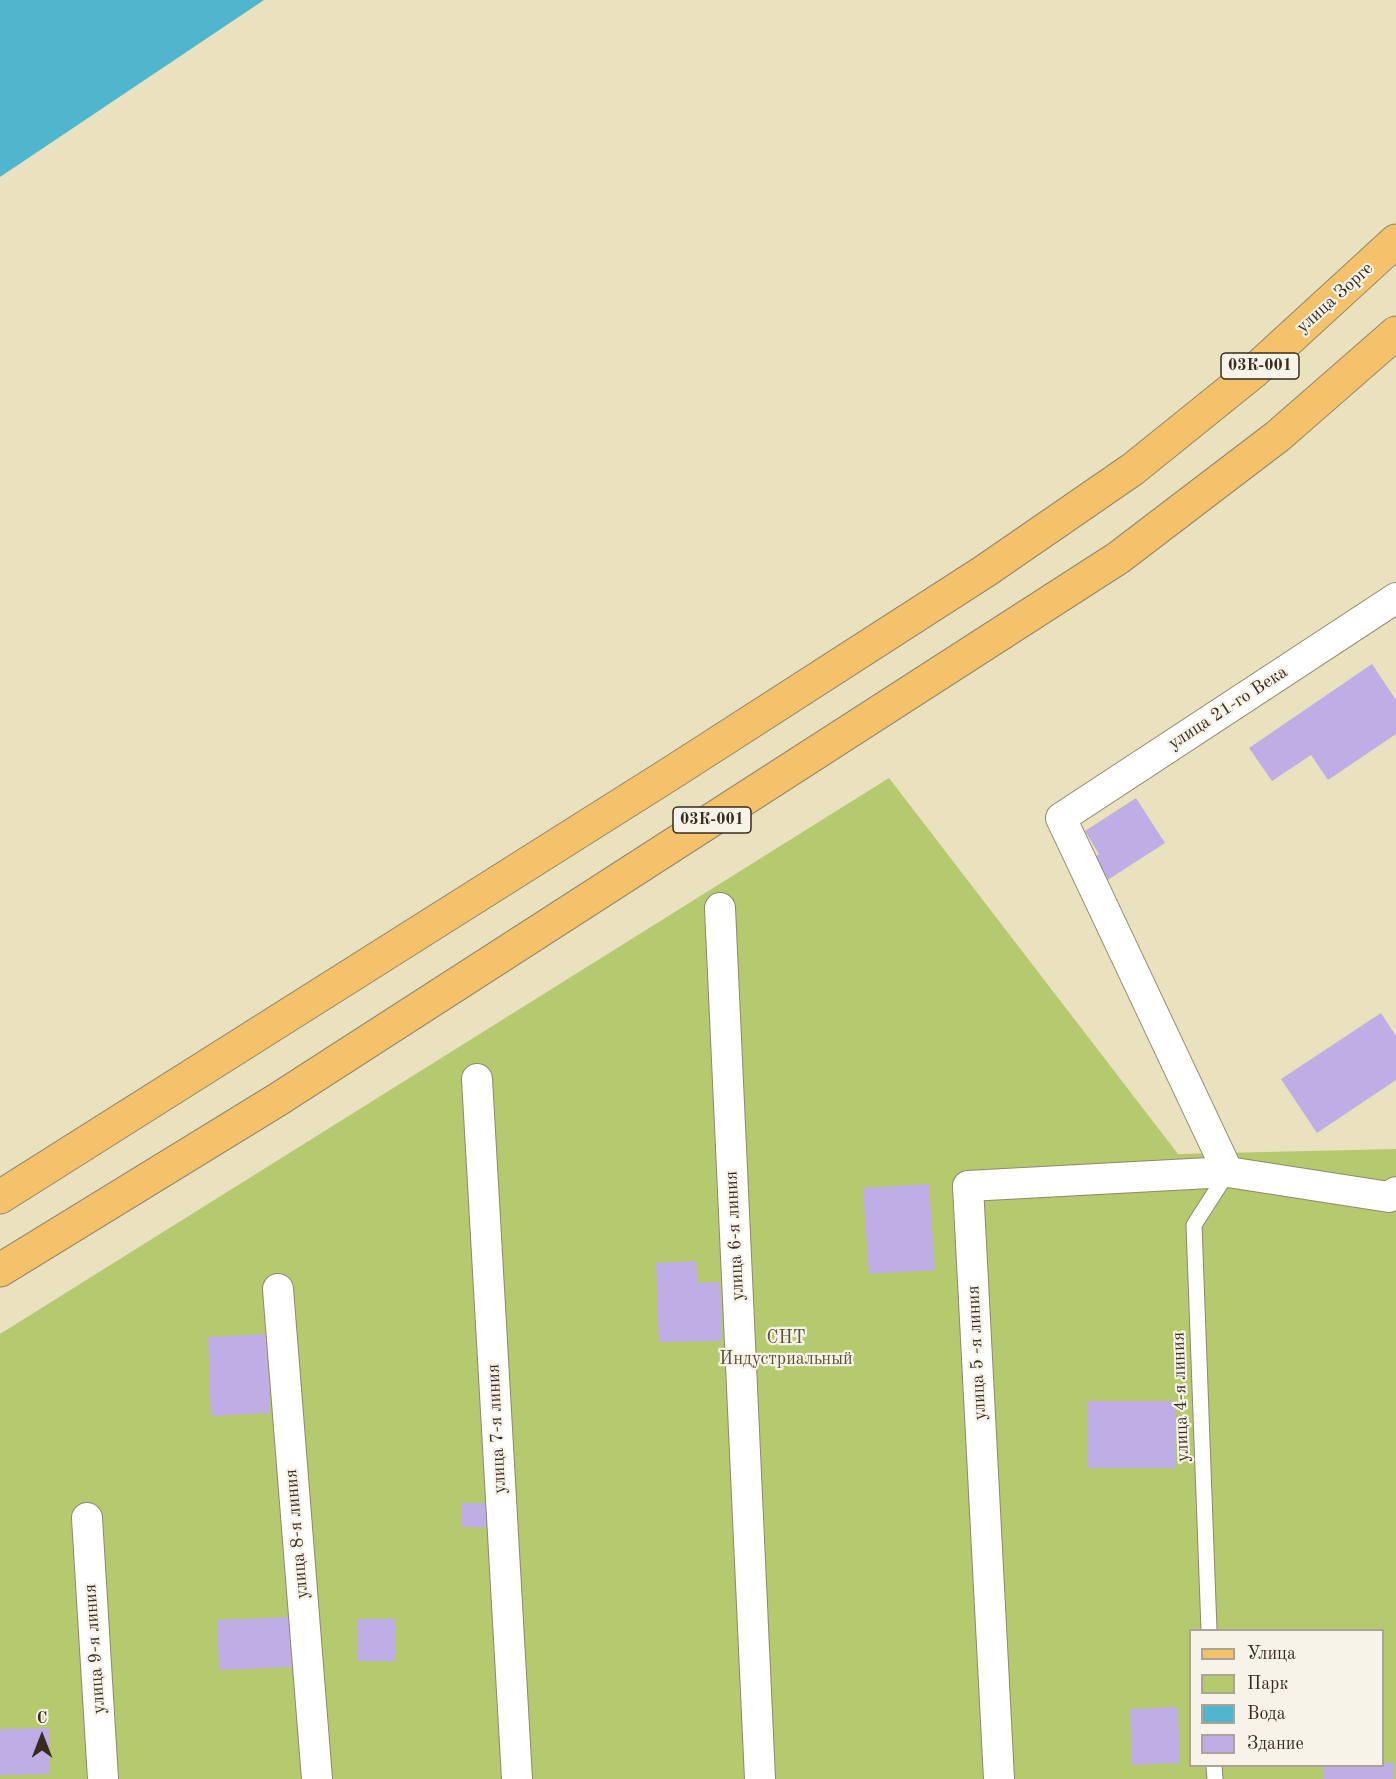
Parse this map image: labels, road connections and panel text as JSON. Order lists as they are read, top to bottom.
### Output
{
  "streets": {
    "main road": ["улица Зорге", "03К-001"],
    "street": [
      "улица 21-го Века",
      "улица 6-я линия",
      "улица 5 -я линия",
      "улица 7-я линия",
      "улица 8-я линия",
      "улица 9-я линия"
    ],
    "lane": ["улица 4-я линия"]
  },
  "crossings": [
    ["улица 21-го Века", "улица 5 -я линия"],
    ["улица 21-го Века", "улица 4-я линия"],
    ["улица 5 -я линия", "улица 4-я линия"]
  ],
  "parks": ["СНТ Индустриальный"],
  "legend": [
    "Улица",
    "Парк",
    "Вода",
    "Здание"
  ],
  "north": "top"
}
